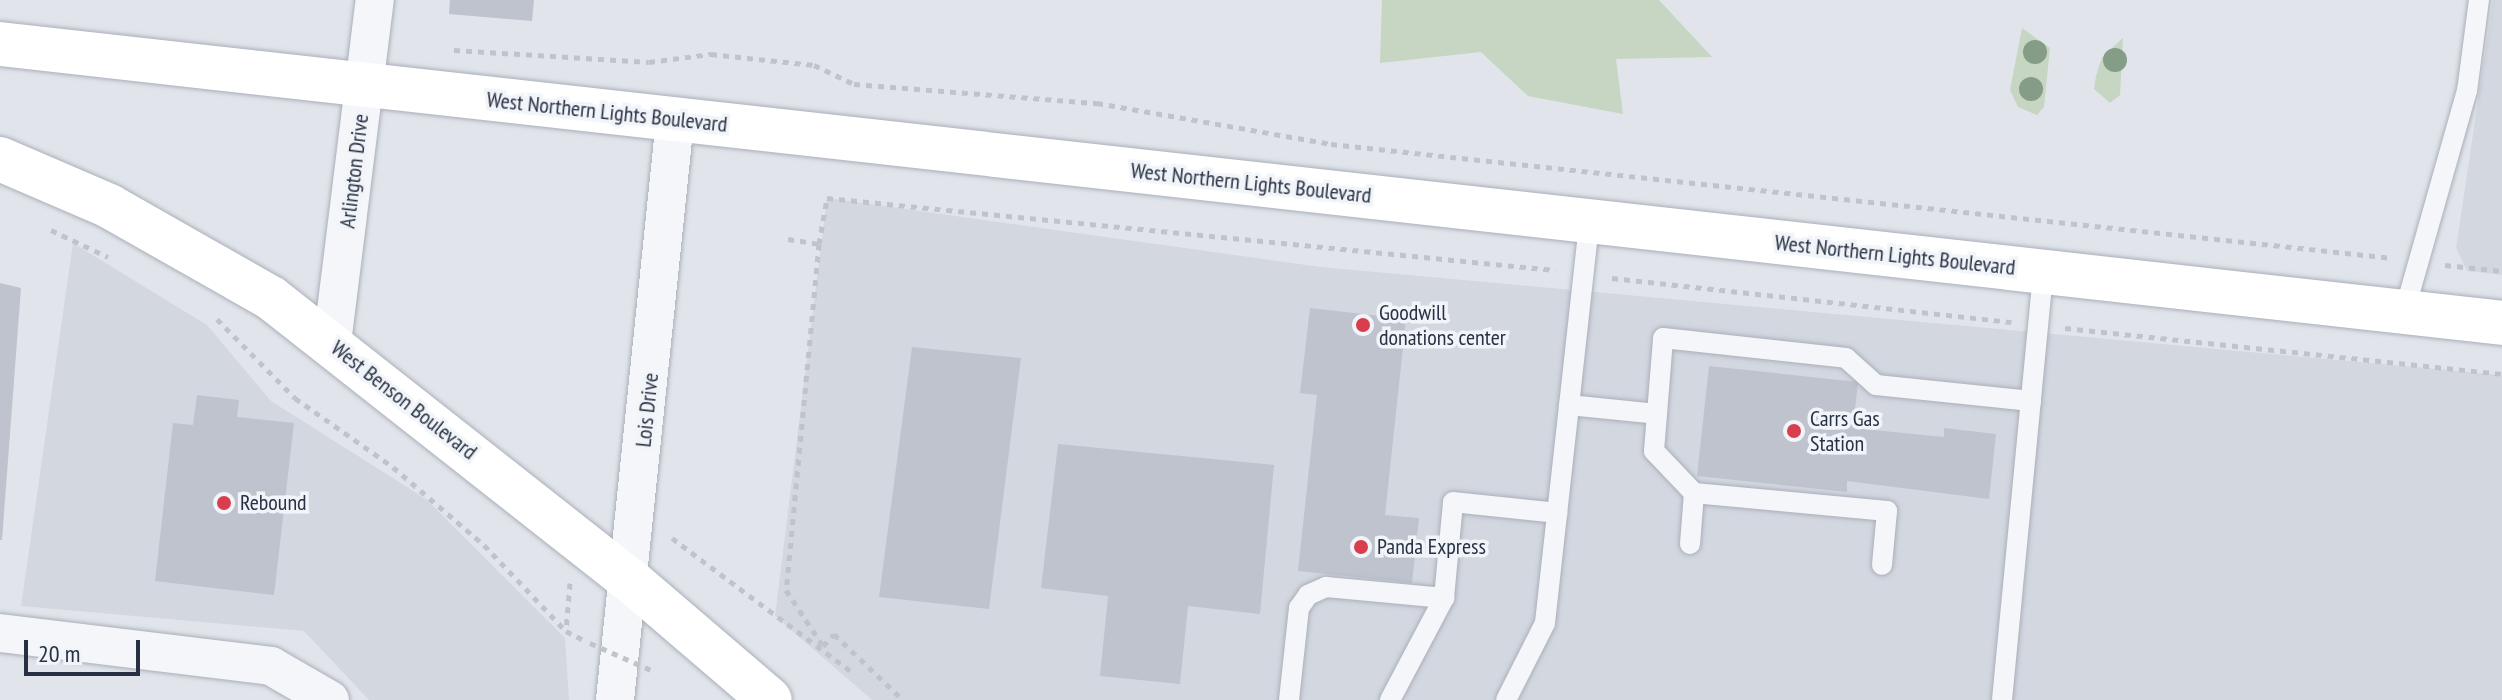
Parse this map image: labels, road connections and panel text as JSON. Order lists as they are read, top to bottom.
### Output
{
  "streets": {
    "main road": ["West Northern Lights Boulevard", "West Benson Boulevard"],
    "street": ["Arlington Drive", "Lois Drive"]
  },
  "crossings": [
    ["West Northern Lights Boulevard", "Arlington Drive"],
    ["West Northern Lights Boulevard", "Lois Drive"],
    ["Arlington Drive", "West Benson Boulevard"],
    ["West Benson Boulevard", "Lois Drive"]
  ],
  "places": [
    "Goodwill donations center",
    "Carrs Gas Station",
    "Rebound",
    "Panda Express"
  ],
  "scale_bar": "20 m"
}
